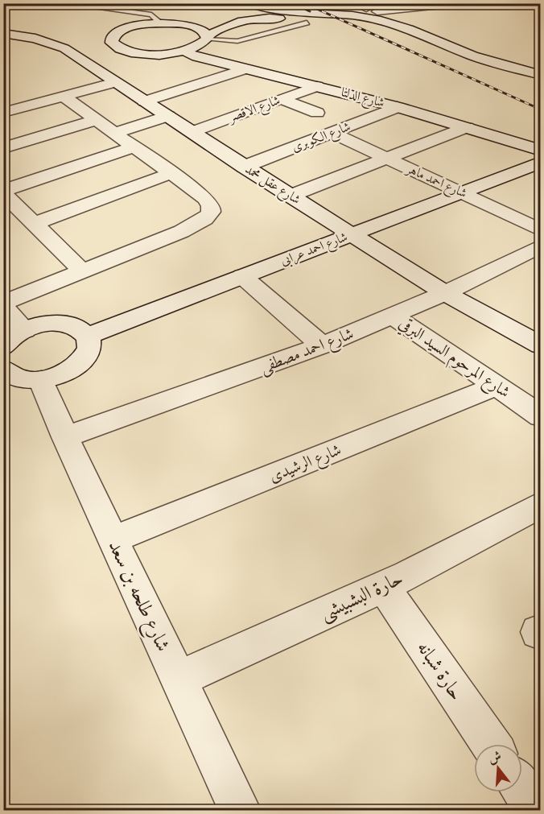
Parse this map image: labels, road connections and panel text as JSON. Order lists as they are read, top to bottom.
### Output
{
  "streets": {
    "street": [
      "شارع الدلتا",
      "شارع الاقصر",
      "شارع الكوبرى",
      "شارع احمد ماهر",
      "شارع عقل محمد",
      "شارع احمد عرابى",
      "شارع احمد مصطفى",
      "شارع المرحوم السيد البرقي",
      "شارع الرشيدى",
      "شارع طلحه بن سعد",
      "حارة البشبيشى",
      "حارة شبانه"
    ]
  },
  "crossings": [
    ["شارع الدلتا", "شارع الاقصر"],
    ["شارع الدلتا", "شارع الكوبرى"],
    ["شارع الاقصر", "شارع عقل محمد"],
    ["شارع الكوبرى", "شارع احمد ماهر"],
    ["شارع الكوبرى", "شارع عقل محمد"],
    ["شارع احمد ماهر", "شارع احمد عرابى"],
    ["شارع عقل محمد", "شارع احمد عرابى"],
    ["شارع عقل محمد", "شارع احمد مصطفى"],
    ["شارع احمد مصطفى", "شارع المرحوم السيد البرقي"],
    ["شارع احمد مصطفى", "شارع طلحه بن سعد"],
    ["شارع المرحوم السيد البرقي", "شارع الرشيدى"],
    ["شارع الرشيدى", "شارع طلحه بن سعد"],
    ["شارع طلحه بن سعد", "حارة البشبيشى"],
    ["حارة البشبيشى", "حارة شبانه"]
  ],
  "north": "top"
}
